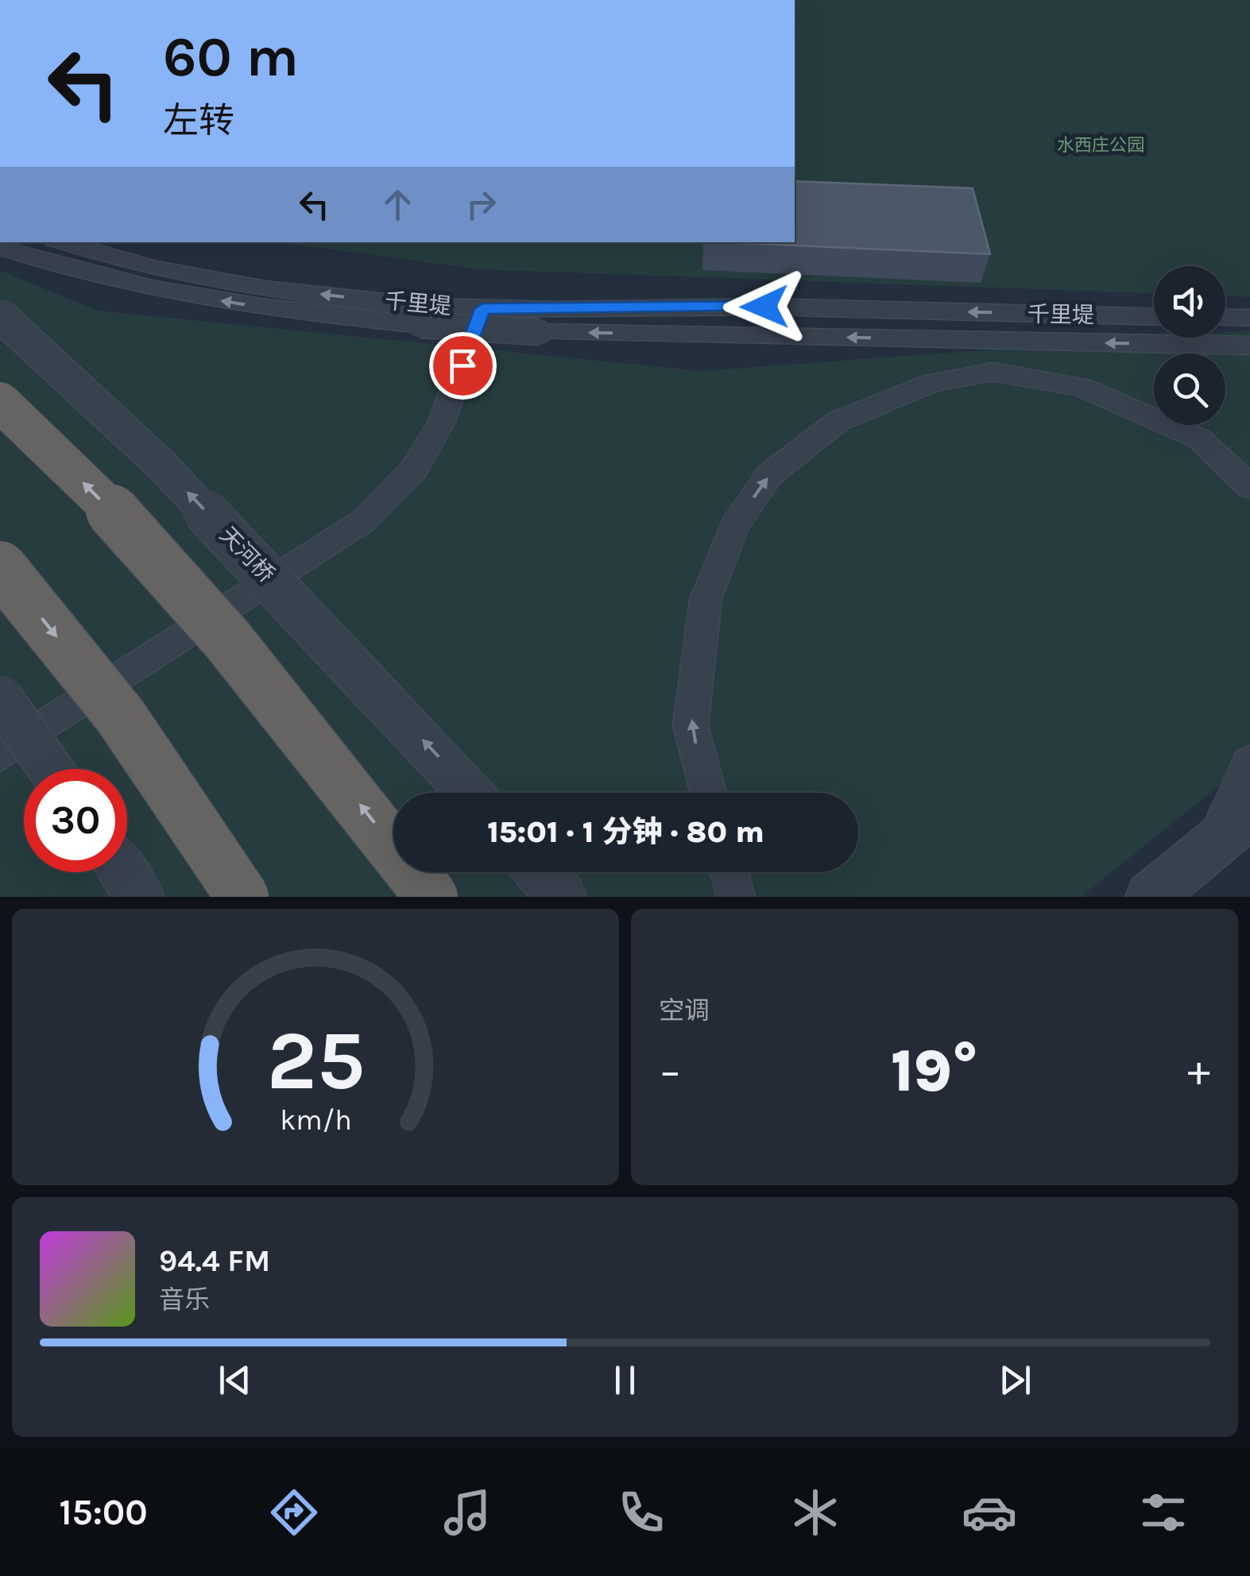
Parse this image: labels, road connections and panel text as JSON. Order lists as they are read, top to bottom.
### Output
{
  "streets": {
    "street": ["千里堤", "天河桥"]
  },
  "one_way": ["天河桥"],
  "parks": ["水西庄公园"],
  "page": {
    "turn": ["60 m", "左转"],
    "limit": "30",
    "trip": "15:01 · 1 分钟 · 80 m",
    "tile": "空调",
    "heat": ["−", "19°", "+"],
    "song": ["94.4 FM", "音乐"],
    "tabs": "15:00",
    "gauge": ["25", "km/h"]
  }
}
